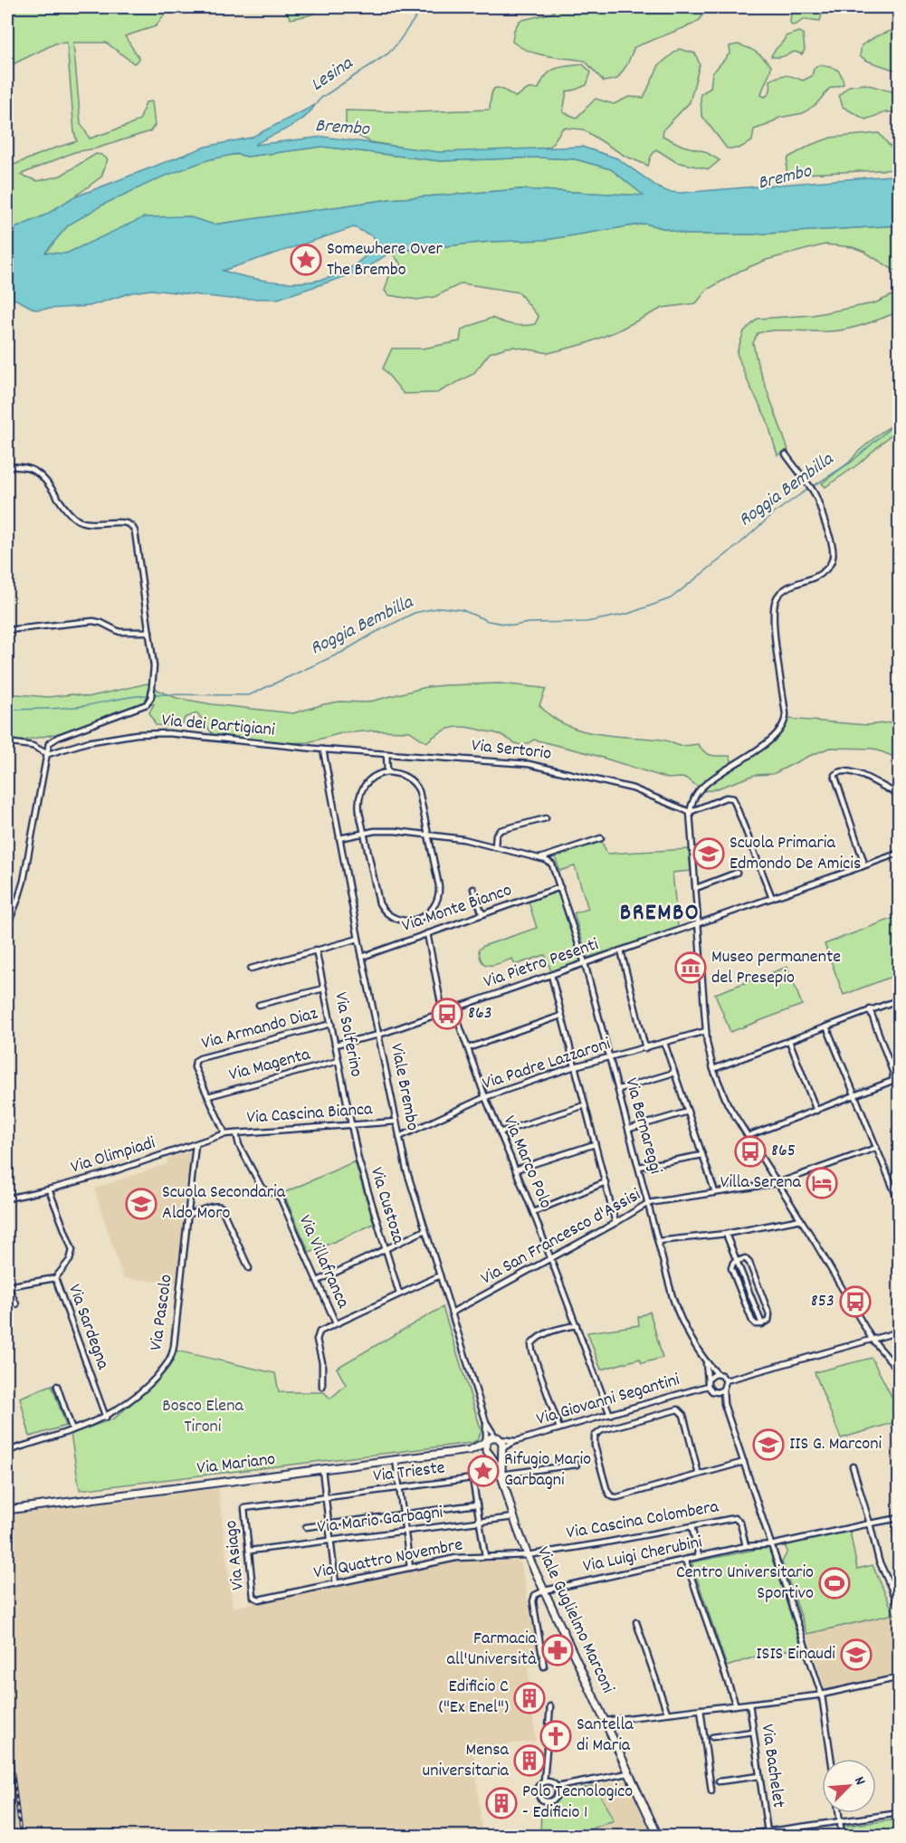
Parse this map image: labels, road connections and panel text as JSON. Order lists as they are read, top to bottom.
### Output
{
  "streets": {
    "street": [
      "Via dei Partigiani",
      "Via Sertorio",
      "Via Monte Bianco",
      "Via Pietro Pesenti",
      "Via Armando Diaz",
      "Via Solferino",
      "Via Padre Lazzaroni",
      "Via Magenta",
      "Viale Brembo",
      "Via Cascina Bianca",
      "Via Bernareggi",
      "Via Olimpiadi",
      "Via Marco Polo",
      "Via Custoza",
      "Via San Francesco d'Assisi",
      "Via Villafranca",
      "Via Pascolo",
      "Via Sardegna",
      "Via Giovanni Segantini",
      "Via Mariano",
      "Via Trieste",
      "Via Mario Garbagni",
      "Via Cascina Colombera",
      "Via Asiago",
      "Via Luigi Cherubini",
      "Via Quattro Novembre",
      "Viale Guglielmo Marconi",
      "Via Bachelet"
    ]
  },
  "crossings": [
    ["Via dei Partigiani", "Via Sertorio"],
    ["Via dei Partigiani", "Viale Brembo"],
    ["Via Sertorio", "Viale Brembo"],
    ["Via Monte Bianco", "Viale Brembo"],
    ["Via Monte Bianco", "Via Bernareggi"],
    ["Via Pietro Pesenti", "Via Solferino"],
    ["Via Pietro Pesenti", "Viale Brembo"],
    ["Via Pietro Pesenti", "Via Bernareggi"],
    ["Via Pietro Pesenti", "Via Marco Polo"],
    ["Via Armando Diaz", "Via Solferino"],
    ["Via Armando Diaz", "Via Magenta"],
    ["Via Solferino", "Via Magenta"],
    ["Via Solferino", "Via Cascina Bianca"],
    ["Via Solferino", "Via Custoza"],
    ["Via Padre Lazzaroni", "Viale Brembo"],
    ["Via Padre Lazzaroni", "Via Bernareggi"],
    ["Via Padre Lazzaroni", "Via Marco Polo"],
    ["Viale Brembo", "Via Cascina Bianca"],
    ["Viale Brembo", "Via San Francesco d'Assisi"],
    ["Viale Brembo", "Via Giovanni Segantini"],
    ["Viale Brembo", "Via Mariano"],
    ["Viale Brembo", "Viale Guglielmo Marconi"],
    ["Via Cascina Bianca", "Via Olimpiadi"],
    ["Via Cascina Bianca", "Via Custoza"],
    ["Via Cascina Bianca", "Via Villafranca"],
    ["Via Bernareggi", "Via San Francesco d'Assisi"],
    ["Via Olimpiadi", "Via Pascolo"],
    ["Via Olimpiadi", "Via Sardegna"],
    ["Via Marco Polo", "Via San Francesco d'Assisi"],
    ["Via Marco Polo", "Via Giovanni Segantini"],
    ["Via Pascolo", "Via Sardegna"],
    ["Via Giovanni Segantini", "Via Mariano"],
    ["Via Giovanni Segantini", "Viale Guglielmo Marconi"],
    ["Via Mariano", "Viale Guglielmo Marconi"],
    ["Via Trieste", "Via Asiago"],
    ["Via Trieste", "Viale Guglielmo Marconi"],
    ["Via Mario Garbagni", "Via Asiago"],
    ["Via Mario Garbagni", "Viale Guglielmo Marconi"],
    ["Via Cascina Colombera", "Via Luigi Cherubini"],
    ["Via Cascina Colombera", "Via Quattro Novembre"],
    ["Via Cascina Colombera", "Viale Guglielmo Marconi"],
    ["Via Asiago", "Via Quattro Novembre"],
    ["Via Luigi Cherubini", "Viale Guglielmo Marconi"],
    ["Via Quattro Novembre", "Viale Guglielmo Marconi"]
  ],
  "districts": ["BREMBO"],
  "water": ["Lesina", "Brembo", "Roggia Bembilla"],
  "parks": ["Bosco Elena Tironi"],
  "places": {
    "place": ["Somewhere Over The Brembo", "Rifugio Mario Garbagni"],
    "school or university": [
      "Scuola Primaria Edmondo De Amicis",
      "Scuola Secondaria Aldo Moro",
      "IIS G. Marconi",
      "ISIS Einaudi"
    ],
    "museum": ["Museo permanente del Presepio"],
    "bus stop": ["863", "865", "853"],
    "hotel": ["Villa Serena"],
    "sports": ["Centro Universitario Sportivo"],
    "pharmacy": ["Farmacia all'Università"],
    "building": ["Edificio C (\"Ex Enel\")", "Mensa universitaria", "Polo Tecnologico - Edificio 1"],
    "church": ["Santella di Maria"]
  },
  "north": "top right"
}
